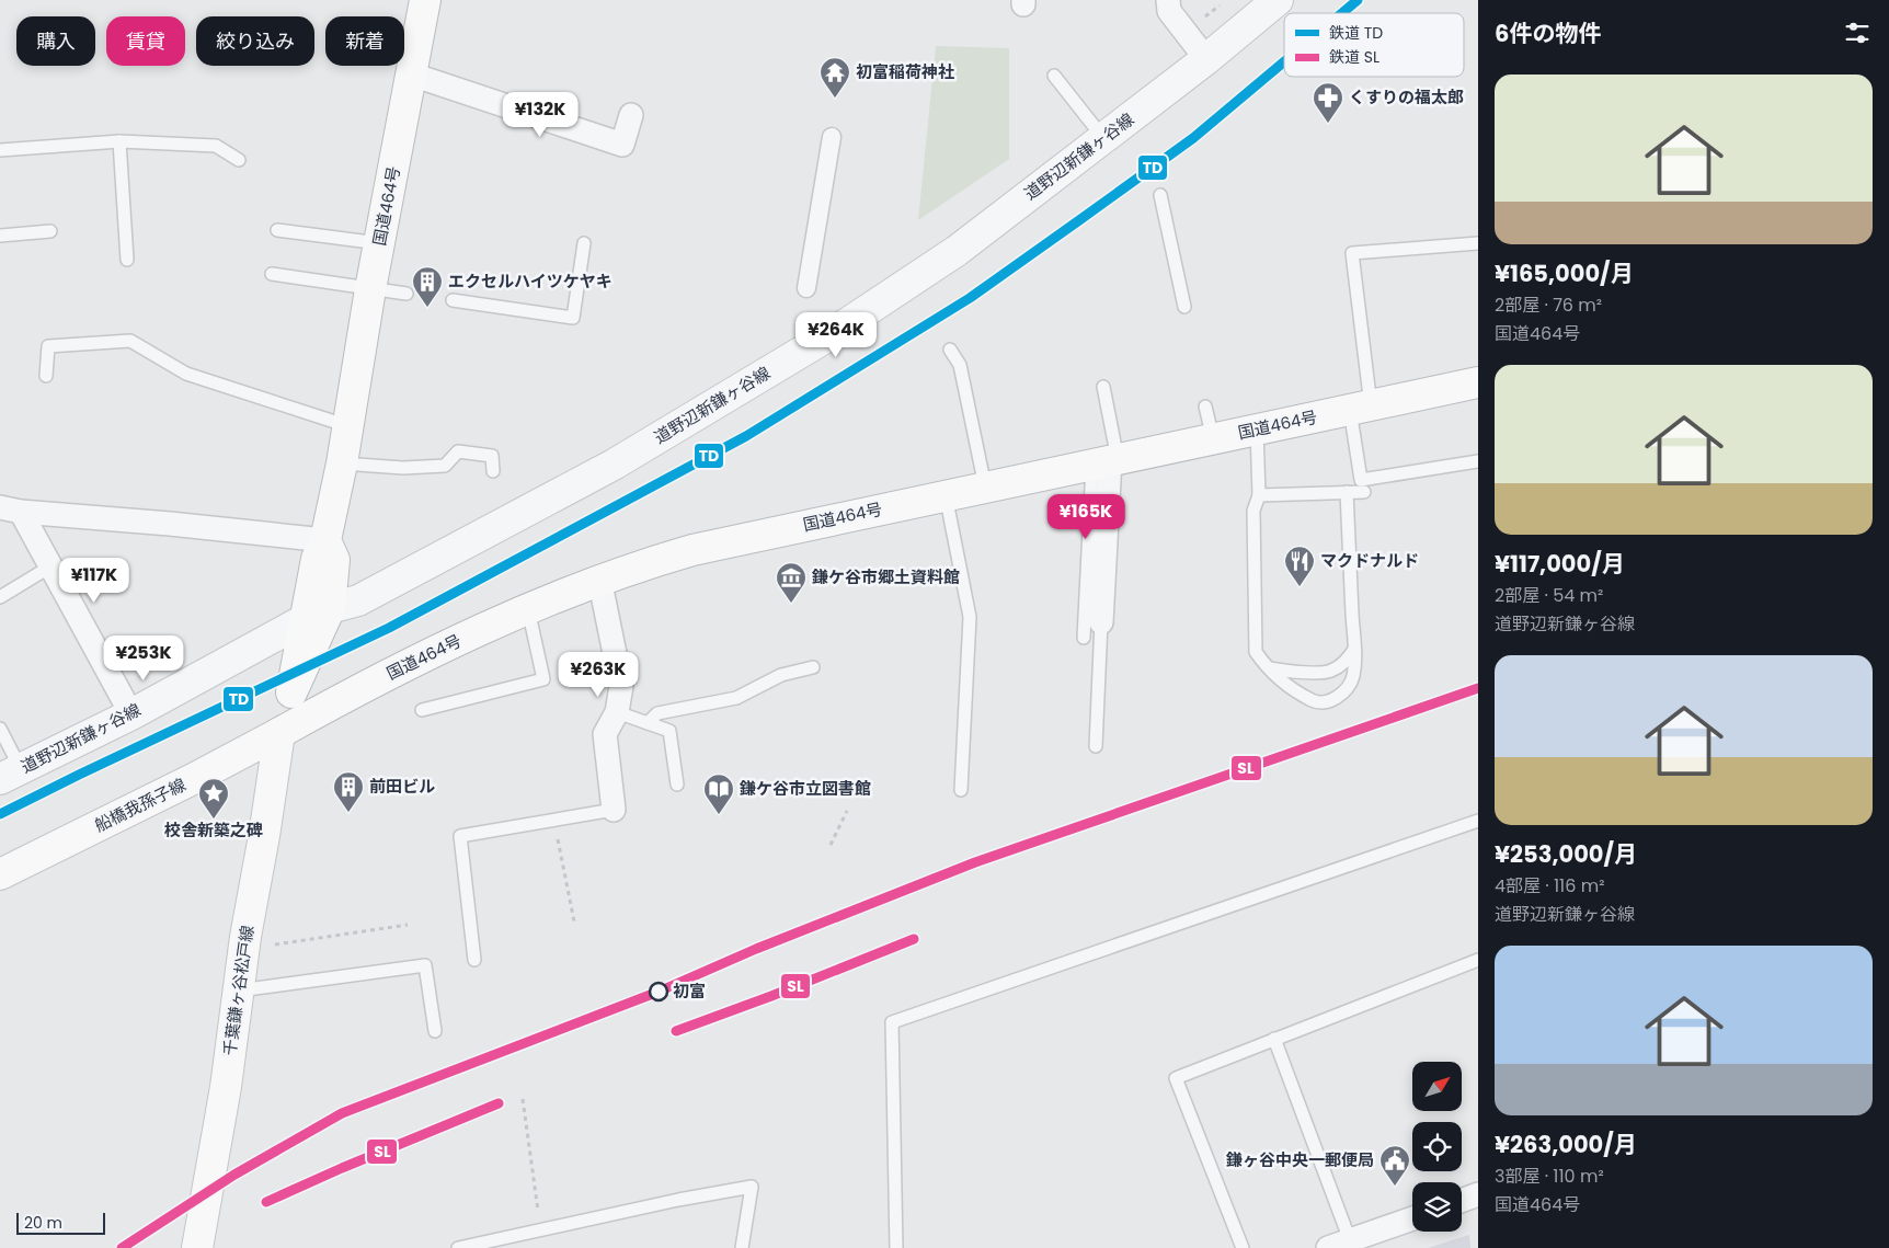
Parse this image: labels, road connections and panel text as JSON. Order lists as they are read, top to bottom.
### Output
{
  "streets": {
    "main road": ["国道464号", "船橋我孫子線", "千葉鎌ヶ谷松戸線"],
    "street": ["道野辺新鎌ヶ谷線"]
  },
  "crossings": [
    ["道野辺新鎌ヶ谷線", "国道464号"],
    ["国道464号", "船橋我孫子線"],
    ["国道464号", "千葉鎌ヶ谷松戸線"],
    ["船橋我孫子線", "千葉鎌ヶ谷松戸線"]
  ],
  "places": {
    "temple": ["初富稲荷神社"],
    "pharmacy": ["くすりの福太郎"],
    "building": ["エクセルハイツケヤキ", "前田ビル"],
    "restaurant": ["マクドナルド"],
    "museum": ["鎌ケ谷市郷土資料館"],
    "library": ["鎌ケ谷市立図書館"],
    "place": ["校舎新築之碑"],
    "other": ["初富"],
    "public building": ["鎌ヶ谷中央一郵便局"]
  },
  "lines": ["rail line TD", "rail line SL"],
  "legend": ["鉄道 TD", "鉄道 SL"],
  "scale_bar": "20 m",
  "north": "top right",
  "page": {
    "heading": "6件の物件",
    "chip": [
      "購入",
      "賃貸",
      "絞り込み",
      "新着"
    ],
    "list": [
      {
        "name": "¥165,000/月",
        "note": "2部屋 · 76 m² · 国道464号"
      },
      {
        "name": "¥117,000/月",
        "note": "2部屋 · 54 m² · 道野辺新鎌ヶ谷線"
      },
      {
        "name": "¥253,000/月",
        "note": "4部屋 · 116 m² · 道野辺新鎌ヶ谷線"
      },
      {
        "name": "¥263,000/月",
        "note": "3部屋 · 110 m² · 国道464号"
      }
    ],
    "price": [
      "¥132K",
      "¥264K",
      "¥165K",
      "¥117K",
      "¥253K",
      "¥263K"
    ],
    "scale": "20 m"
  }
}
